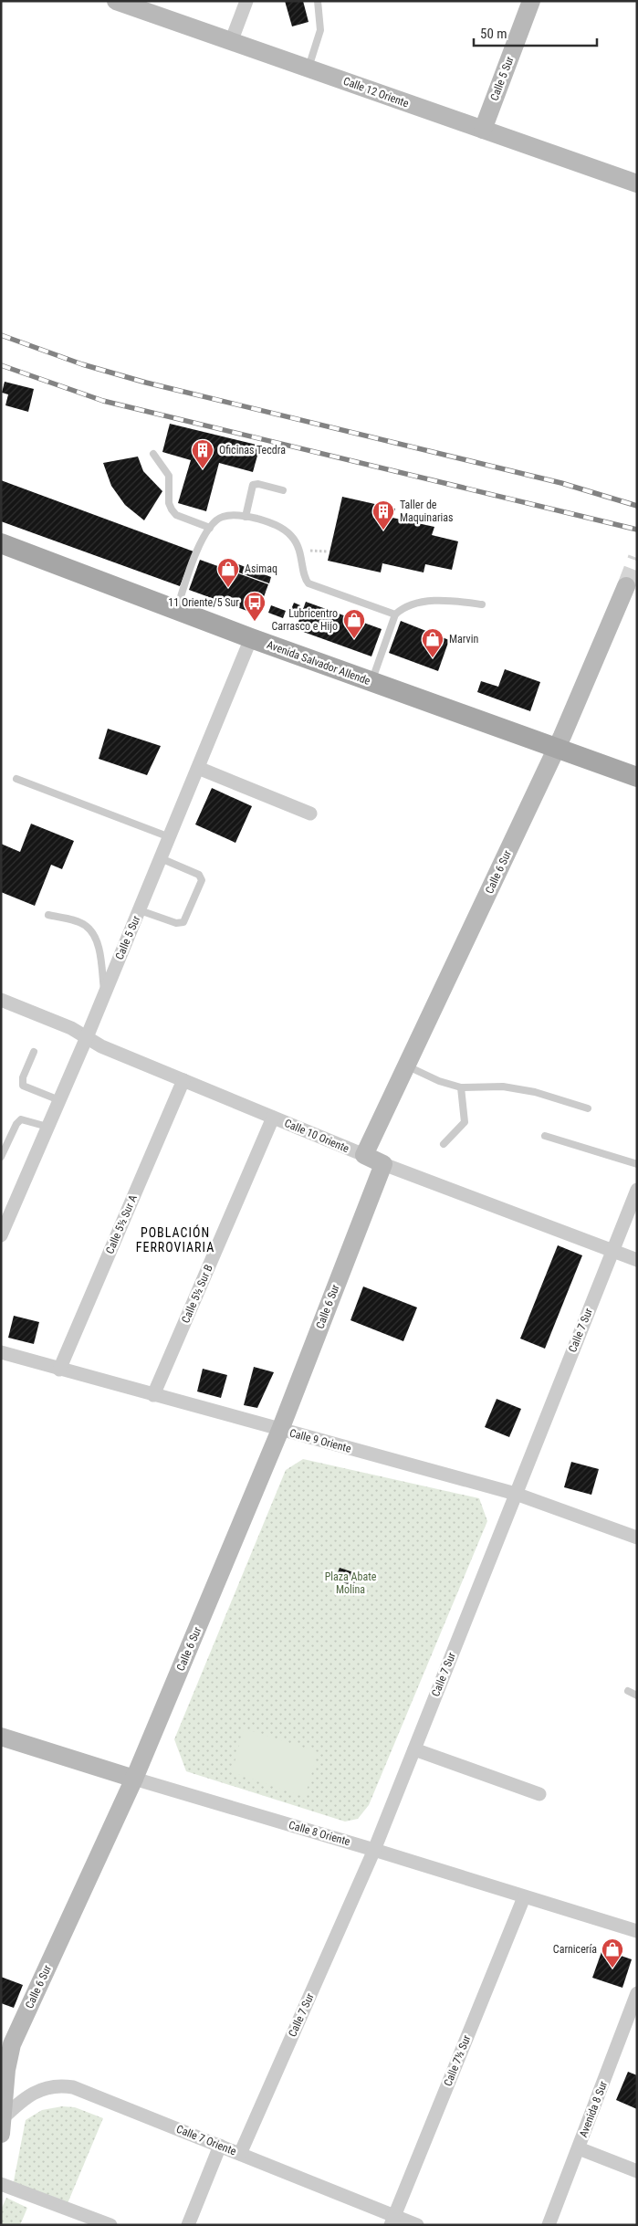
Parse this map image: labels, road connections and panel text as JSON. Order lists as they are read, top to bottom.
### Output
{
  "streets": {
    "main road": ["Avenida Salvador Allende"],
    "street": [
      "Calle 5 Sur",
      "Calle 12 Oriente",
      "Calle 6 Sur",
      "Calle 10 Oriente",
      "Calle 5½ Sur A",
      "Calle 5½ Sur B",
      "Calle 7 Sur",
      "Calle 9 Oriente",
      "Calle 8 Oriente",
      "Calle 7½ Sur",
      "Avenida 8 Sur",
      "Calle 7 Oriente"
    ]
  },
  "crossings": [
    ["Calle 5 Sur", "Calle 12 Oriente"],
    ["Calle 5 Sur", "Avenida Salvador Allende"],
    ["Calle 5 Sur", "Calle 10 Oriente"],
    ["Avenida Salvador Allende", "Calle 6 Sur"],
    ["Calle 6 Sur", "Calle 10 Oriente"],
    ["Calle 6 Sur", "Calle 9 Oriente"],
    ["Calle 6 Sur", "Calle 8 Oriente"],
    ["Calle 6 Sur", "Calle 7 Oriente"],
    ["Calle 10 Oriente", "Calle 5½ Sur A"],
    ["Calle 10 Oriente", "Calle 5½ Sur B"],
    ["Calle 10 Oriente", "Calle 7 Sur"],
    ["Calle 5½ Sur A", "Calle 9 Oriente"],
    ["Calle 5½ Sur B", "Calle 9 Oriente"],
    ["Calle 7 Sur", "Calle 9 Oriente"],
    ["Calle 7 Sur", "Calle 8 Oriente"],
    ["Calle 7 Sur", "Calle 7 Oriente"],
    ["Calle 8 Oriente", "Calle 7½ Sur"],
    ["Calle 7½ Sur", "Calle 7 Oriente"]
  ],
  "districts": ["POBLACIÓN FERROVIARIA"],
  "parks": ["Plaza Abate Molina"],
  "places": {
    "building": ["Oficinas Tecdra", "Taller de Maquinarias"],
    "shop": [
      "Asimaq",
      "Lubricentro Carrasco e Hijo",
      "Marvin",
      "Carnicería"
    ],
    "bus stop": ["11 Oriente/5 Sur"]
  },
  "scale_bar": "50 m"
}
